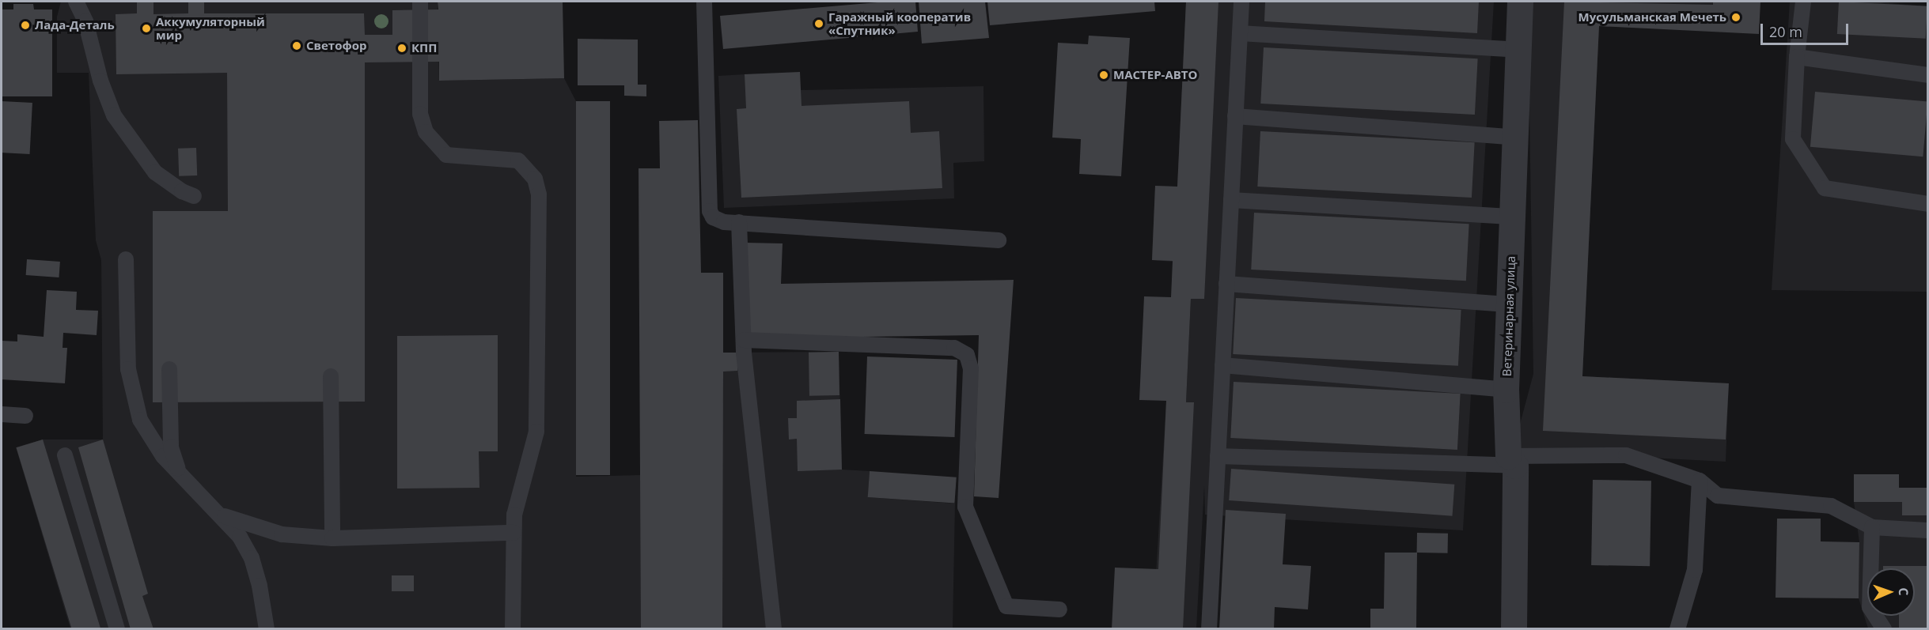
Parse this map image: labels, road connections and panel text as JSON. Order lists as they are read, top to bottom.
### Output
{
  "streets": {
    "street": ["Ветеринарная улица"]
  },
  "places": [
    "Мусульманская Мечеть",
    "Гаражный кооператив «Спутник»",
    "Лада-Деталь",
    "Аккумуляторный мир",
    "Светофор",
    "КПП",
    "МАСТЕР-АВТО"
  ],
  "scale_bar": "20 m",
  "north": "right"
}
